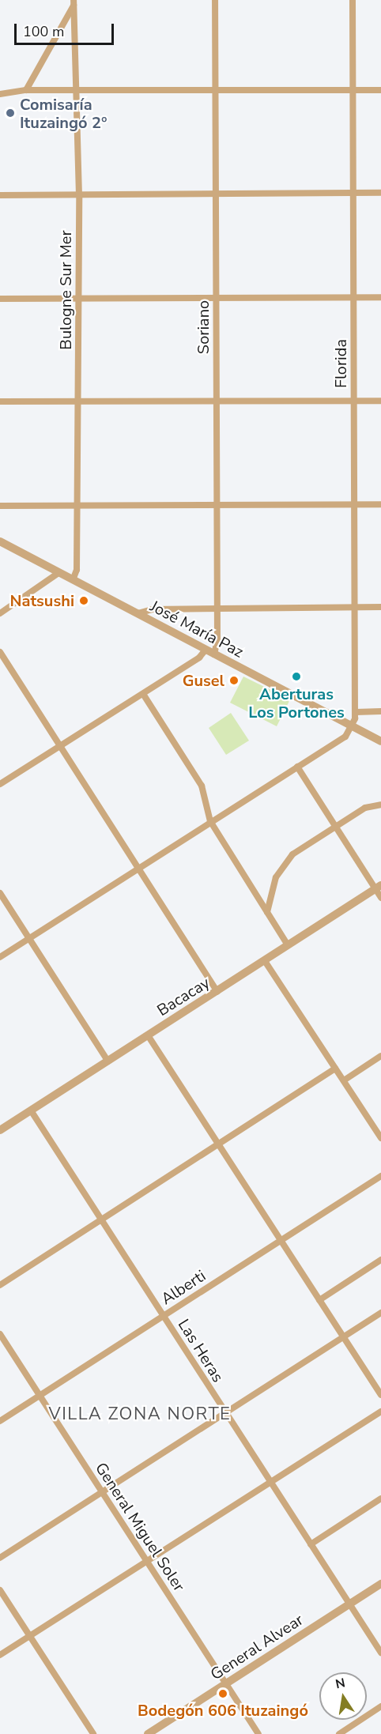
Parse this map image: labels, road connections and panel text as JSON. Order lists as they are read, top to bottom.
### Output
{
  "streets": {
    "street": [
      "Bulogne Sur Mer",
      "Soriano",
      "Florida",
      "José María Paz",
      "Bacacay",
      "Alberti",
      "Las Heras",
      "General Miguel Soler",
      "General Alvear"
    ]
  },
  "crossings": [
    ["Bulogne Sur Mer", "José María Paz"],
    ["Soriano", "José María Paz"],
    ["Florida", "José María Paz"],
    ["Bacacay", "Las Heras"],
    ["Alberti", "Las Heras"],
    ["Alberti", "General Miguel Soler"],
    ["Las Heras", "General Alvear"],
    ["General Miguel Soler", "General Alvear"]
  ],
  "districts": ["VILLA ZONA NORTE"],
  "places": [
    "Comisaría Ituzaingó 2°",
    "Natsushi",
    "Aberturas Los Portones",
    "Gusel",
    "Bodegón 606 Ituzaingó"
  ],
  "scale_bar": "100 m",
  "north": "top"
}
